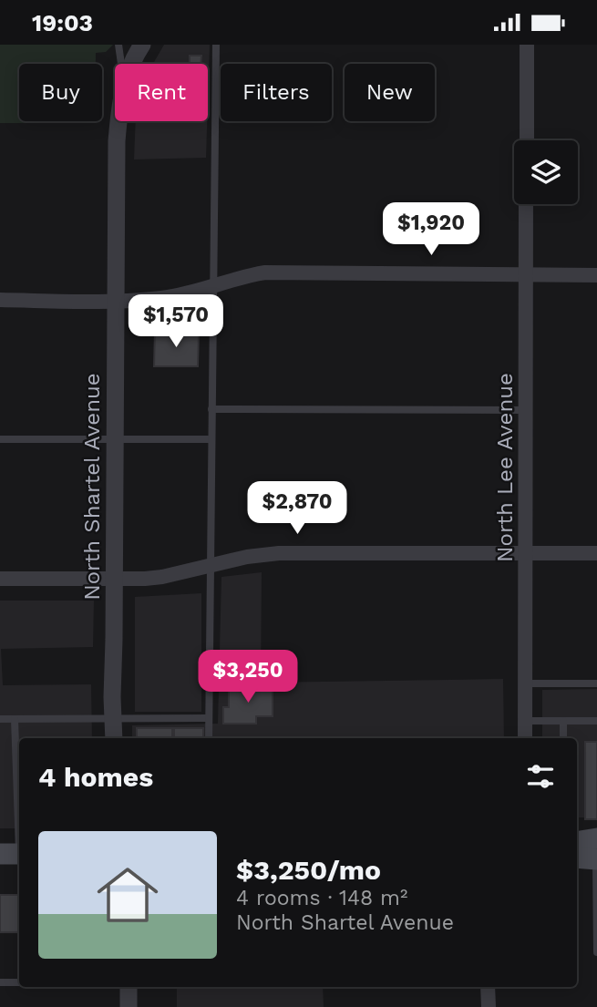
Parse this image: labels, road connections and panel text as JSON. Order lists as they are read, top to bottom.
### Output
{
  "streets": {
    "street": ["North Lee Avenue", "North Shartel Avenue"]
  },
  "page": {
    "status": "19:03",
    "chip": [
      "Buy",
      "Rent",
      "Filters",
      "New"
    ],
    "price": [
      "$1,920",
      "$1,570",
      "$2,870",
      "$3,250"
    ],
    "heading": "4 homes",
    "list": [
      {
        "name": "$3,250/mo",
        "note": "4 rooms · 148 m² · North Shartel Avenue"
      }
    ]
  }
}
